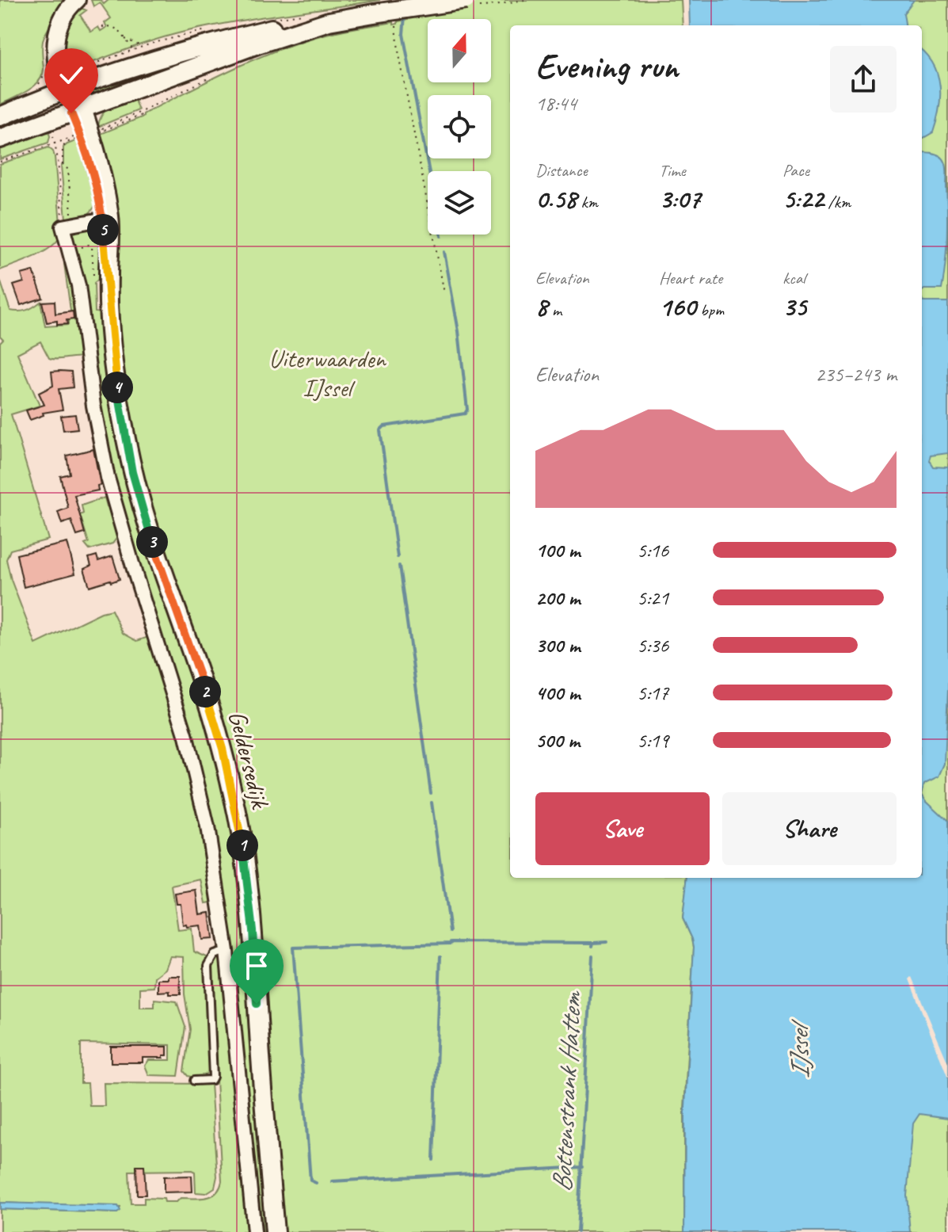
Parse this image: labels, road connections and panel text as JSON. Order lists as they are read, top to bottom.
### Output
{
  "streets": {
    "main road": ["Geldersedijk"]
  },
  "water": ["IJssel", "Bottenstrank Hattem"],
  "parks": ["Uiterwaarden IJssel"],
  "north": "top",
  "page": {
    "heading": ["Evening run", "18:44"],
    "stats": [
      ["Distance", "0.58 km"],
      ["Time", "3:07"],
      ["Pace", "5:22 /km"],
      ["Elevation", "8 m"],
      ["Heart rate", "160 bpm"],
      ["kcal", "35"]
    ],
    "pins": [
      "5",
      "4",
      "3",
      "2",
      "1"
    ],
    "chart": ["Elevation", "235–243 m"],
    "list": [
      {
        "name": "100 m",
        "note": "5:16"
      },
      {
        "name": "200 m",
        "note": "5:21"
      },
      {
        "name": "300 m",
        "note": "5:36"
      },
      {
        "name": "400 m",
        "note": "5:17"
      },
      {
        "name": "500 m",
        "note": "5:19"
      }
    ],
    "buttons": ["Save", "Share"]
  }
}
